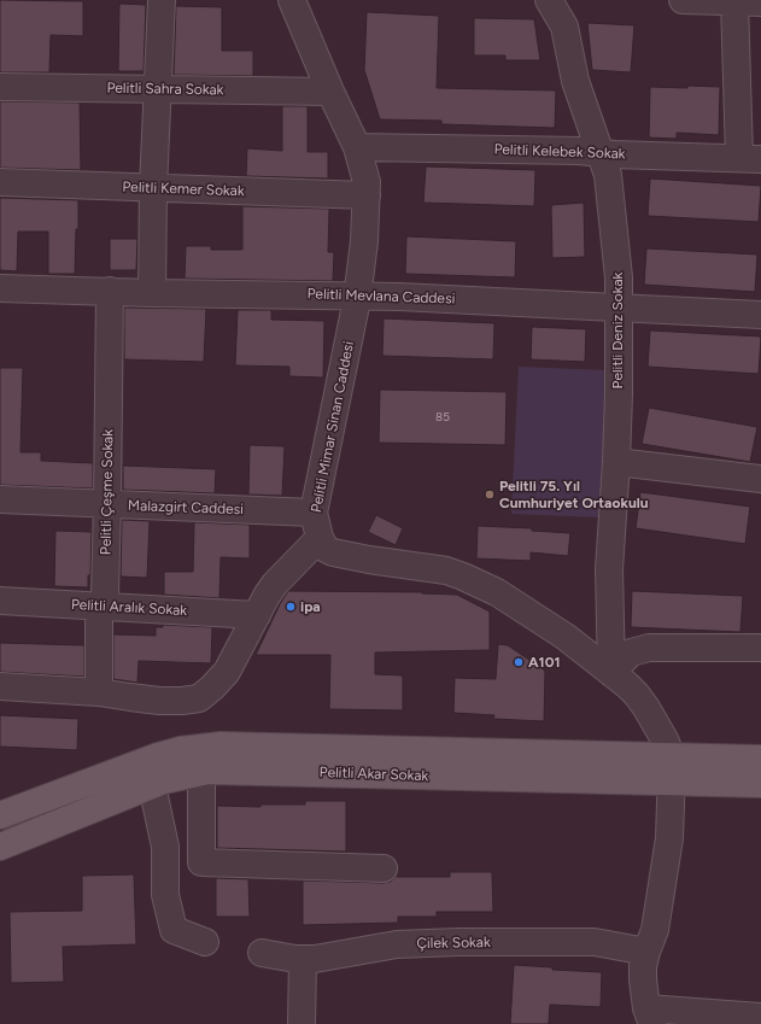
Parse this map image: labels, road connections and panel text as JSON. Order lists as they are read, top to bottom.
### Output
{
  "streets": {
    "main road": ["Pelitli Akar Sokak"],
    "street": [
      "Pelitli Sahra Sokak",
      "Pelitli Kelebek Sokak",
      "Pelitli Kemer Sokak",
      "Pelitli Mevlana Caddesi",
      "Pelitli Deniz Sokak",
      "Pelitli Mimar Sinan Caddesi",
      "Pelitli Çeşme Sokak",
      "Malazgirt Caddesi",
      "Pelitli Aralık Sokak",
      "Çilek Sokak"
    ]
  },
  "crossings": [
    ["Pelitli Sahra Sokak", "Pelitli Mimar Sinan Caddesi"],
    ["Pelitli Kelebek Sokak", "Pelitli Deniz Sokak"],
    ["Pelitli Kelebek Sokak", "Pelitli Mimar Sinan Caddesi"],
    ["Pelitli Kemer Sokak", "Pelitli Mimar Sinan Caddesi"],
    ["Pelitli Mevlana Caddesi", "Pelitli Deniz Sokak"],
    ["Pelitli Mevlana Caddesi", "Pelitli Mimar Sinan Caddesi"],
    ["Pelitli Mevlana Caddesi", "Pelitli Çeşme Sokak"],
    ["Pelitli Mimar Sinan Caddesi", "Malazgirt Caddesi"],
    ["Pelitli Çeşme Sokak", "Malazgirt Caddesi"],
    ["Pelitli Çeşme Sokak", "Pelitli Aralık Sokak"]
  ],
  "places": ["Pelitli 75. Yıl Cumhuriyet Ortaokulu", "ipa", "A101"],
  "house_numbers": ["85"]
}
